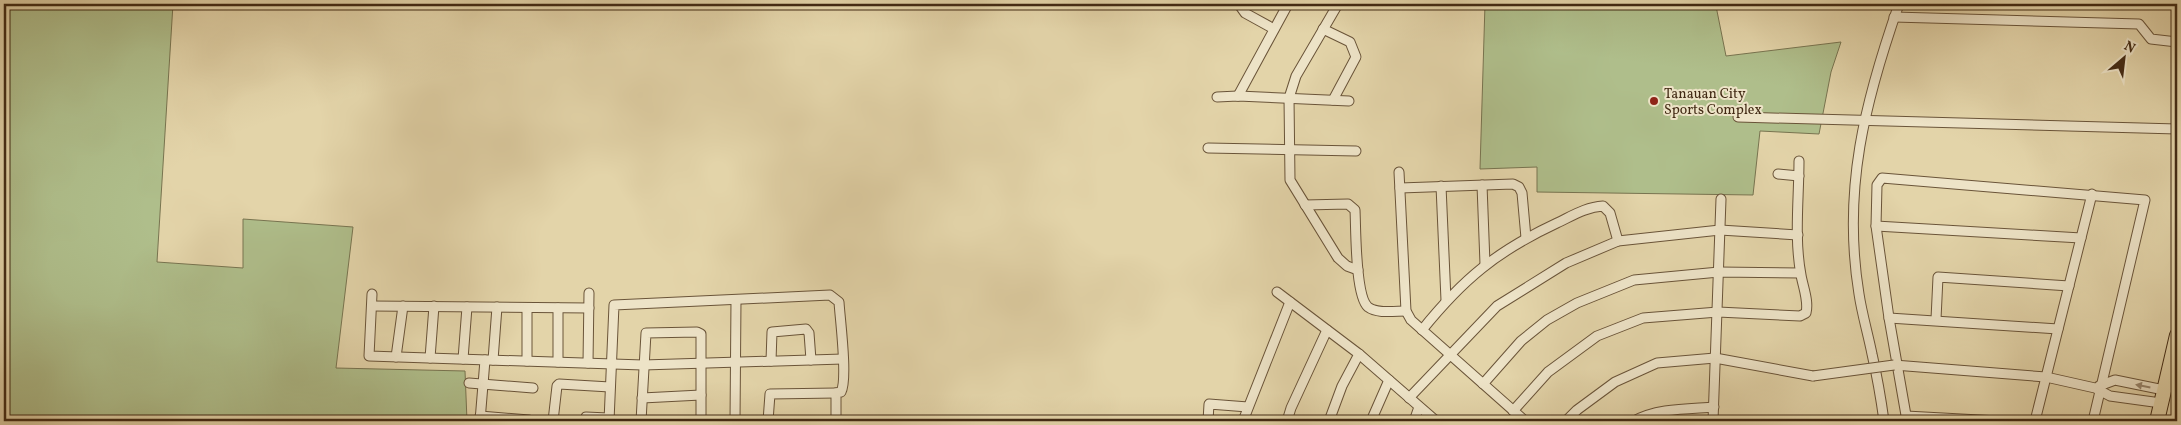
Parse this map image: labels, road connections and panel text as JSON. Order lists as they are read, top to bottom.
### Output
{
  "places": ["Tanauan City Sports Complex"],
  "north": "top right"
}
